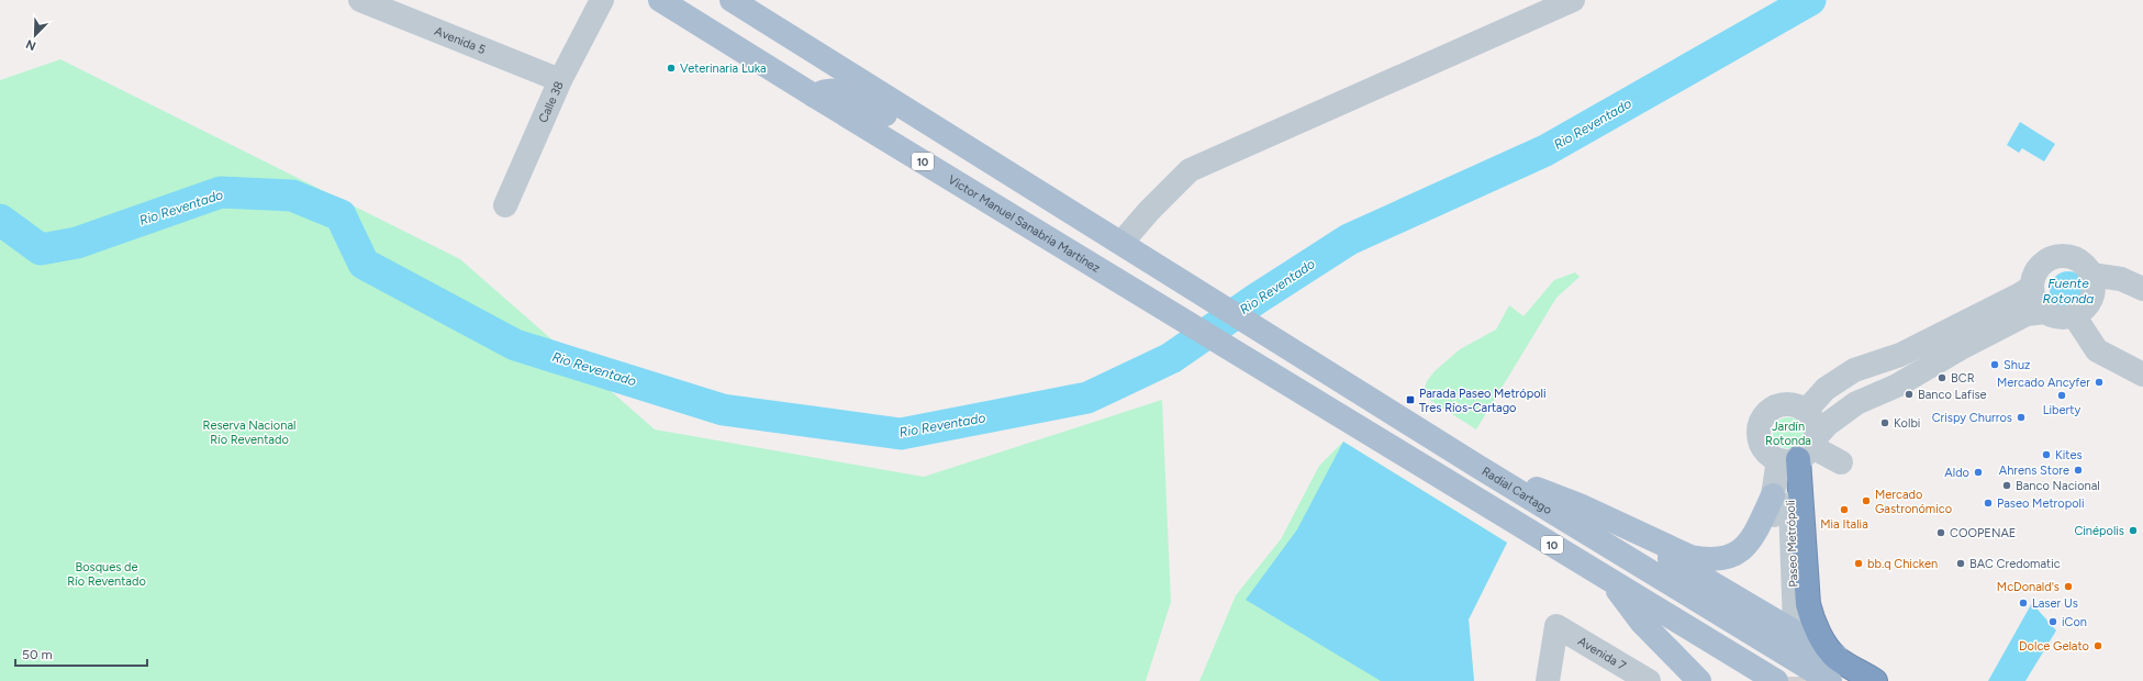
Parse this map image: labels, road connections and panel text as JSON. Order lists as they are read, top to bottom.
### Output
{
  "streets": {
    "main road": ["10", "Victor Manuel Sanabria Martínez", "Radial Cartago"],
    "street": [
      "Avenida 5",
      "Calle 38",
      "Paseo Metrópoli",
      "Avenida 7"
    ]
  },
  "crossings": [
    ["Avenida 5", "Calle 38"],
    ["10", "Victor Manuel Sanabria Martínez"],
    ["10", "Radial Cartago"]
  ],
  "water": ["Rio Reventado", "Fuente Rotonda"],
  "parks": ["Reserva Nacional Río Reventado", "Jardín Rotonda", "Bosques de Río Reventado"],
  "places": {
    "other": [
      "Veterinaria Luka",
      "Shuz",
      "BCR",
      "Mercado Ancyfer",
      "Banco Lafise",
      "Liberty",
      "Crispy Churros",
      "Kolbi",
      "Kites",
      "Ahrens Store",
      "Aldo",
      "Banco Nacional",
      "Mercado Gastronómico",
      "Paseo Metropoli",
      "Mia Italia",
      "Cinépolis",
      "COOPENAE",
      "bb.q Chicken",
      "BAC Credomatic",
      "McDonald's",
      "Laser Us",
      "iCon",
      "Dolce Gelato"
    ],
    "transit": ["Parada Paseo Metrópoli Tres Ríos-Cartago"]
  },
  "scale_bar": "50 m",
  "north": "bottom left"
}
